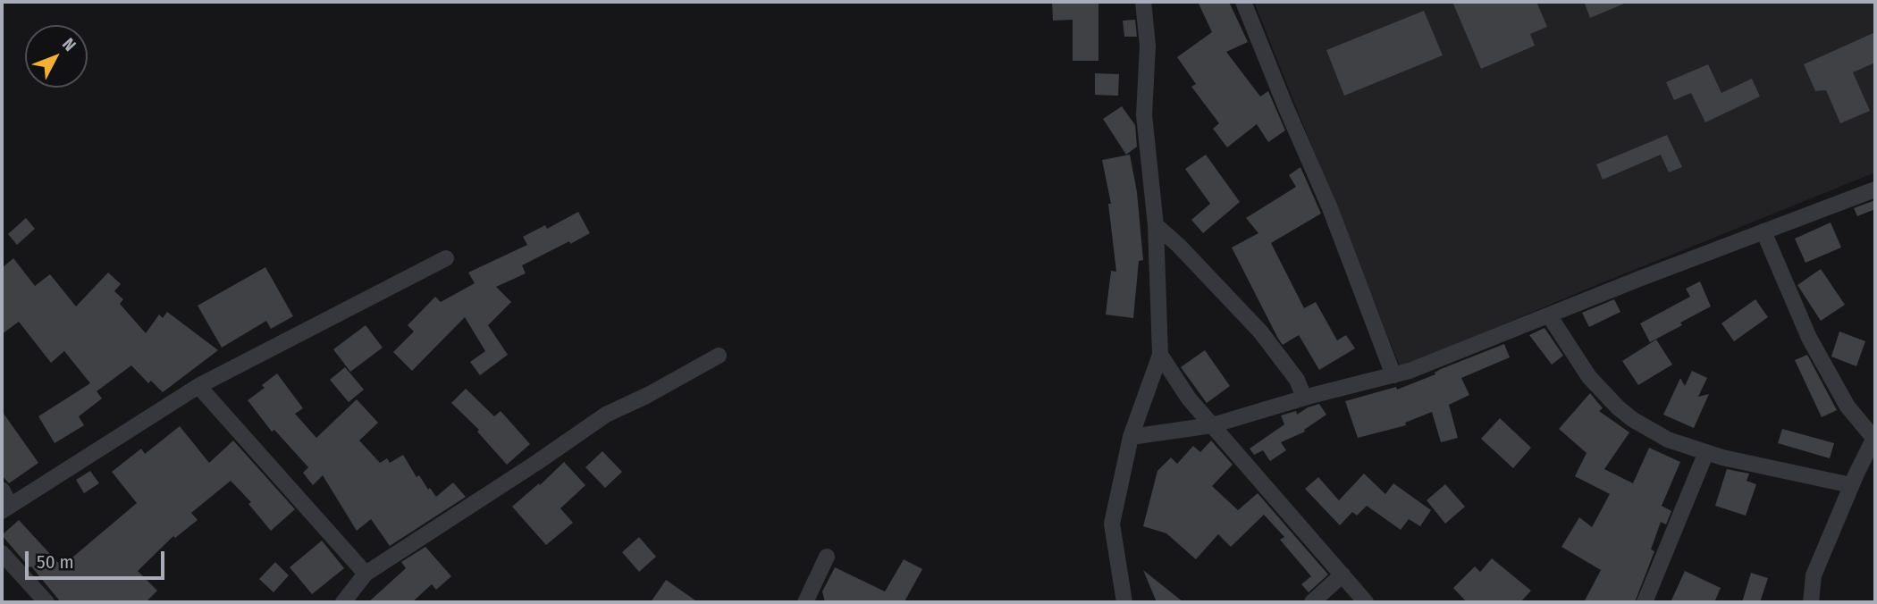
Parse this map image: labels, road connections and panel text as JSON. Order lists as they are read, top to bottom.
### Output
{
  "scale_bar": "50 m",
  "north": "top right"
}
